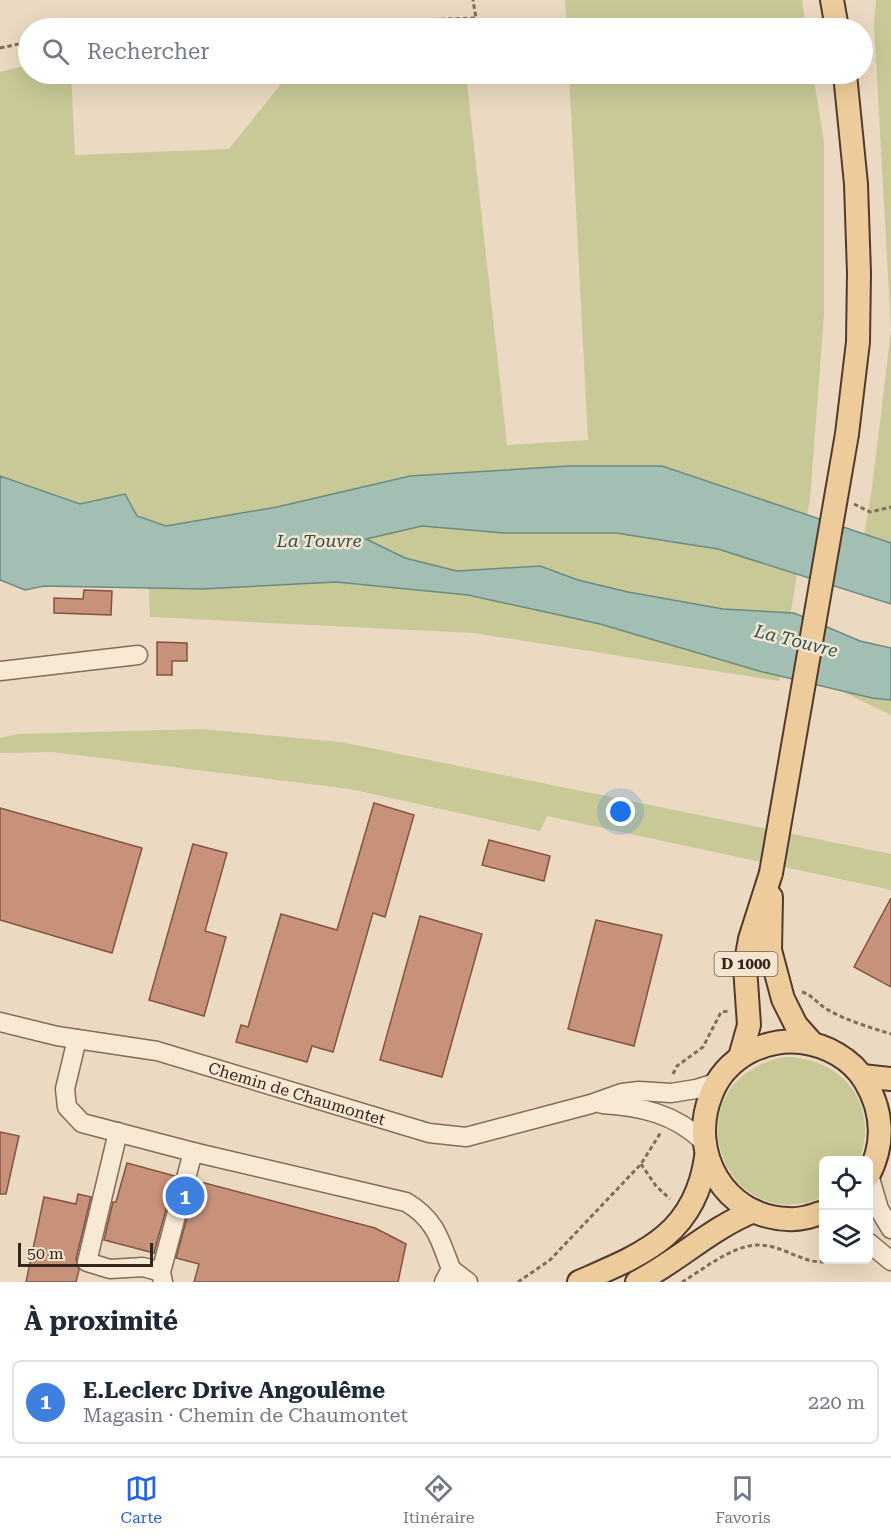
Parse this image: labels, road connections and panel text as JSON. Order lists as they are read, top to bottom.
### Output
{
  "streets": {
    "main road": ["D 1000"],
    "street": ["Chemin de Chaumontet"]
  },
  "water": ["La Touvre"],
  "scale_bar": "50 m",
  "page": {
    "search": "Rechercher",
    "pins": "1",
    "scale": "50 m",
    "heading": "À proximité",
    "list": [
      {
        "mark": "1",
        "name": "E.Leclerc Drive Angoulême",
        "note": "Magasin · Chemin de Chaumontet",
        "value": "220 m"
      }
    ],
    "nav": ["Carte", "Itinéraire", "Favoris"]
  }
}
